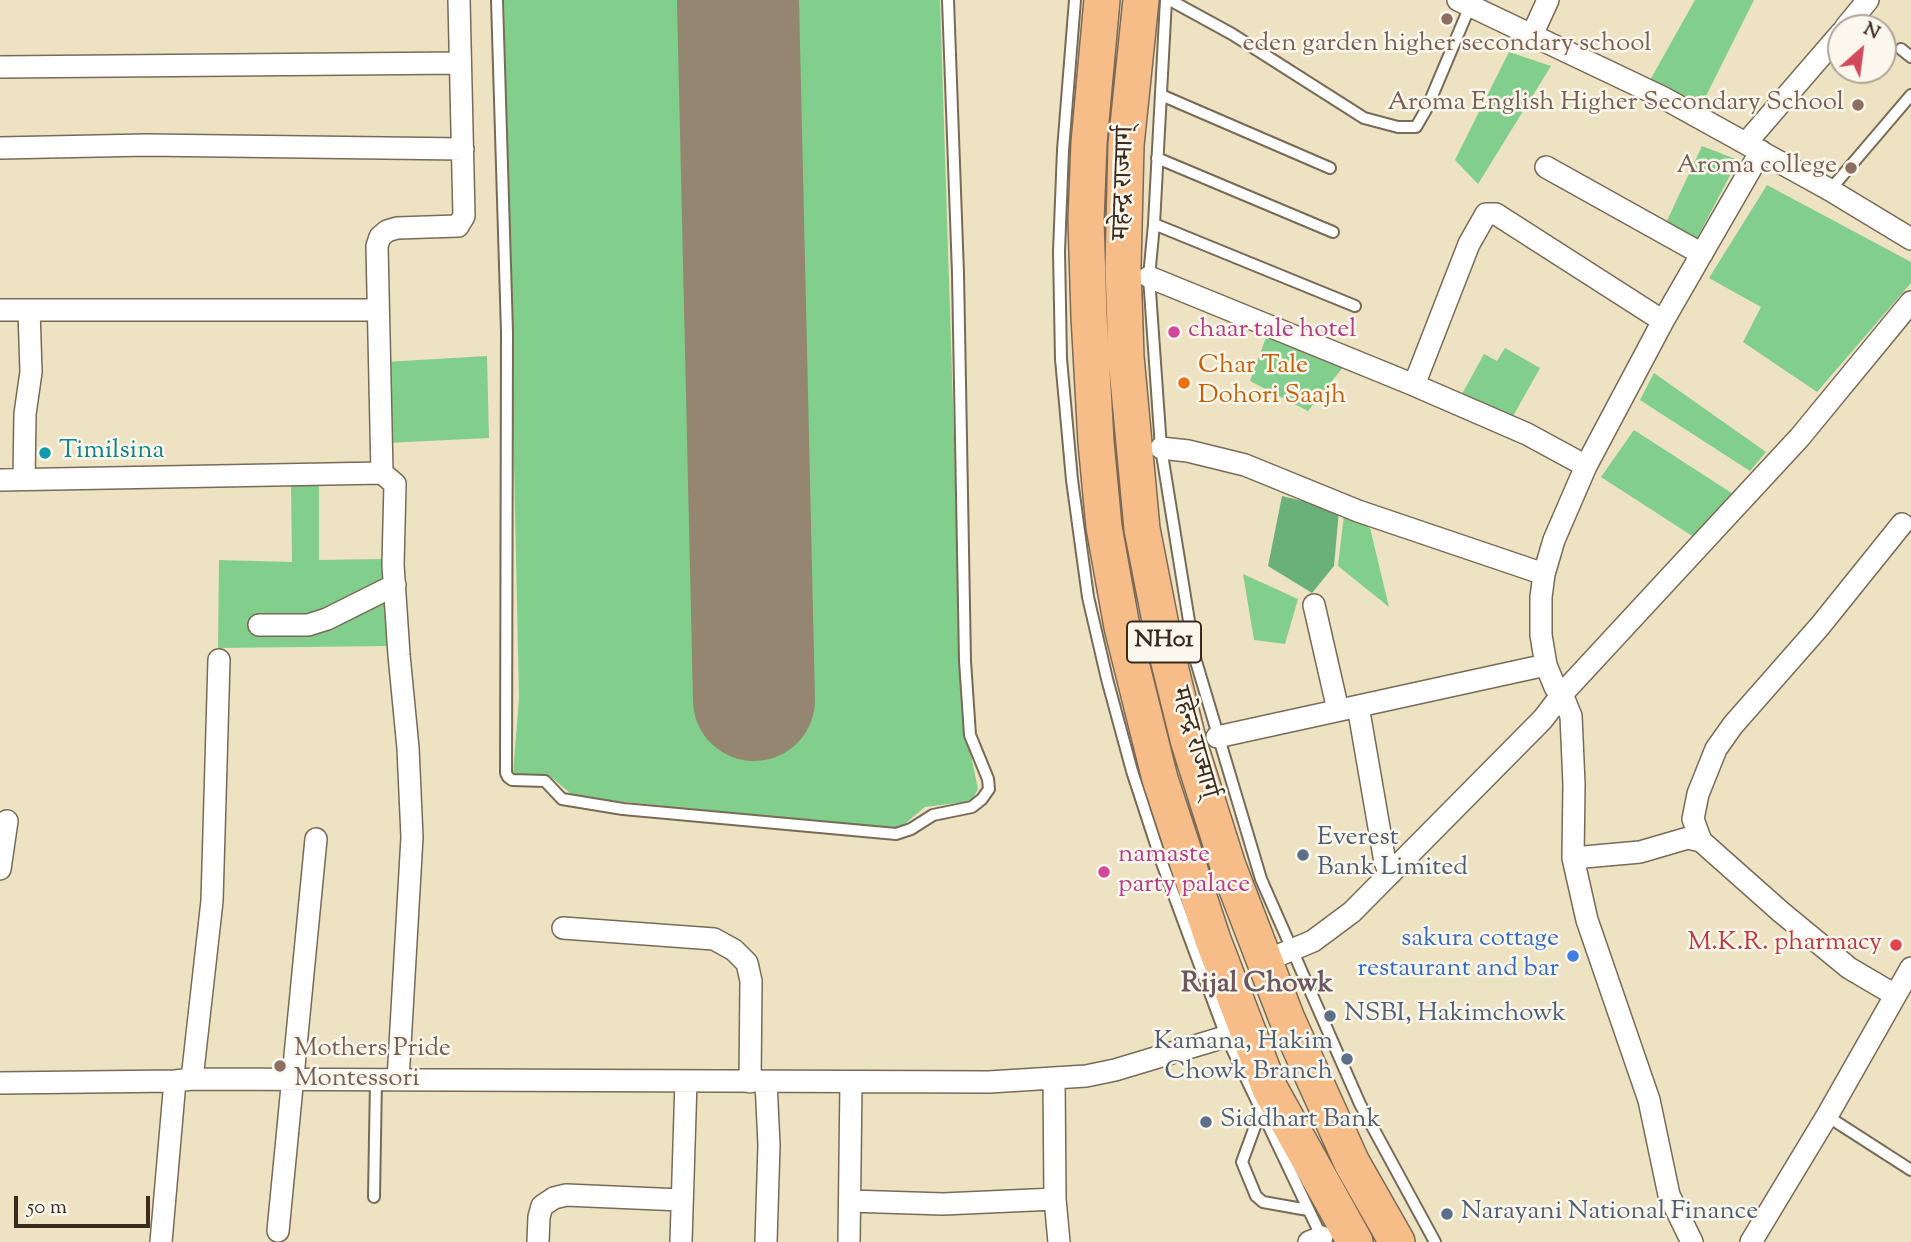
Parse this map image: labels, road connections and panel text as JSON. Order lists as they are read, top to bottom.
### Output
{
  "streets": {
    "highway": ["महेन्द्र राज्मार्ग्", "NH01"]
  },
  "districts": ["Rijal Chowk"],
  "places": [
    "eden garden higher secondary school",
    "Aroma English Higher Secondary School",
    "Aroma college",
    "chaar tale hotel",
    "Char Tale Dohori Saajh",
    "Timilsina",
    "Everest Bank Limited",
    "namaste party palace",
    "M.K.R. pharmacy",
    "sakura cottage restaurant and bar",
    "NSBI, Hakimchowk",
    "Kamana, Hakim Chowk Branch",
    "Mothers Pride Montessori",
    "Siddhart Bank",
    "Narayani National Finance"
  ],
  "scale_bar": "50 m",
  "north": "top right"
}
